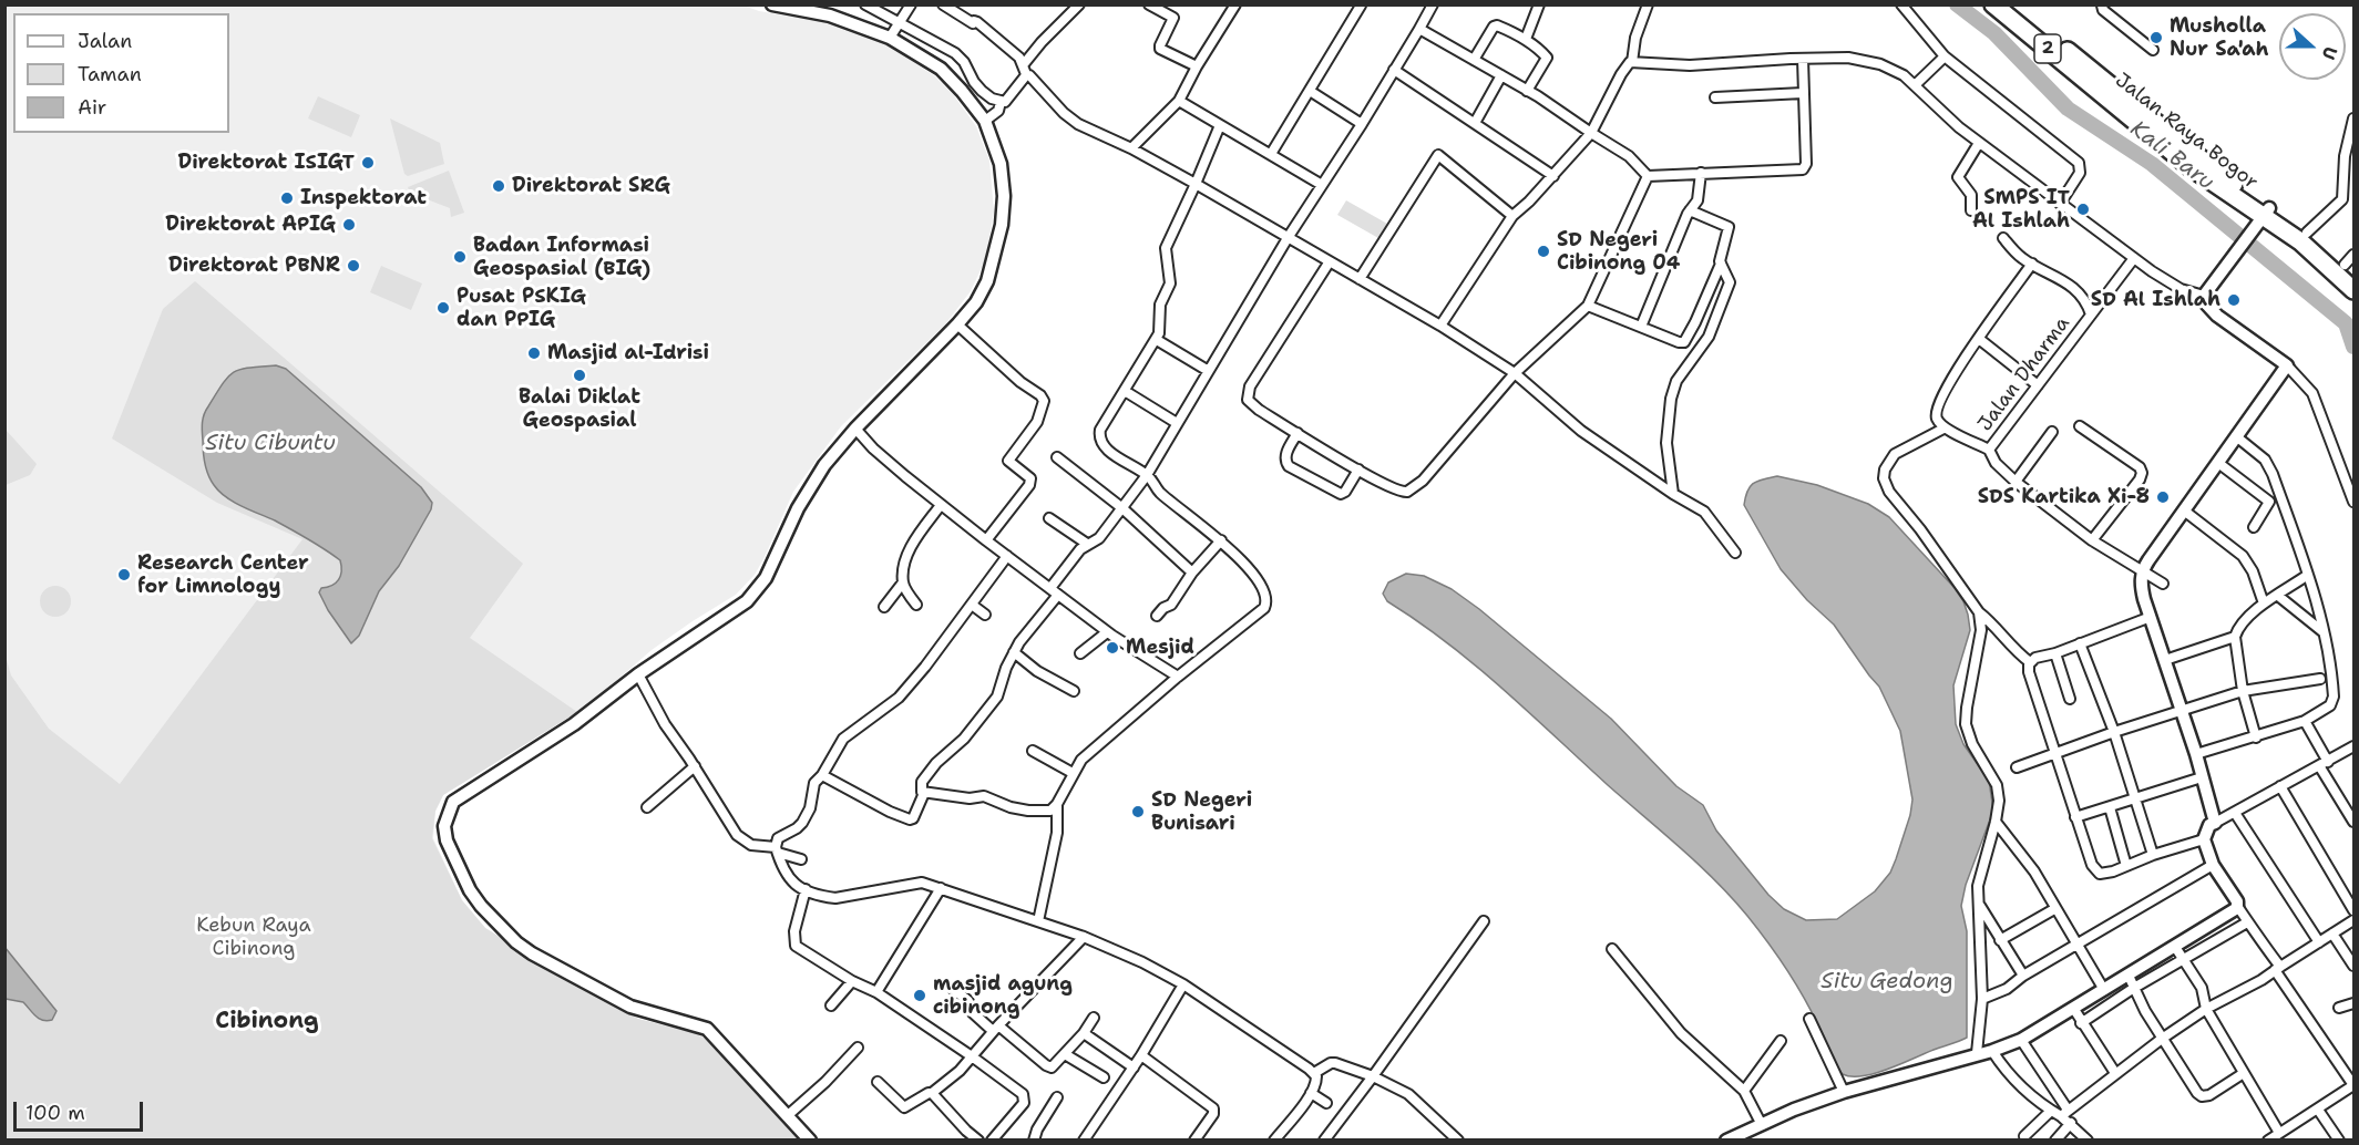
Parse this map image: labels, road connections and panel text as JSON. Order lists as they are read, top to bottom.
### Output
{
  "streets": {
    "highway": ["2", "Jalan Raya Bogor"],
    "street": ["Jalan Dharma"]
  },
  "districts": ["Cibinong"],
  "water": ["Kali Baru", "Situ Cibuntu", "Situ Gedong"],
  "parks": ["Kebun Raya Cibinong"],
  "places": [
    "Musholla Nur Sa'ah",
    "Direktorat ISIGT",
    "Direktorat SRG",
    "Inspektorat",
    "SMPS IT Al Ishlah",
    "Direktorat APIG",
    "SD Negeri Cibinong 04",
    "Badan Informasi Geospasial (BIG)",
    "Direktorat PBNR",
    "SD Al Ishlah",
    "Pusat PSKIG dan PPIG",
    "Masjid al-Idrisi",
    "Balai Diklat Geospasial",
    "SDS Kartika Xi-8",
    "Research Center for Limnology",
    "Mesjid",
    "SD Negeri Bunisari",
    "masjid agung cibinong"
  ],
  "legend": ["Jalan", "Taman", "Air"],
  "scale_bar": "100 m",
  "north": "right"
}
